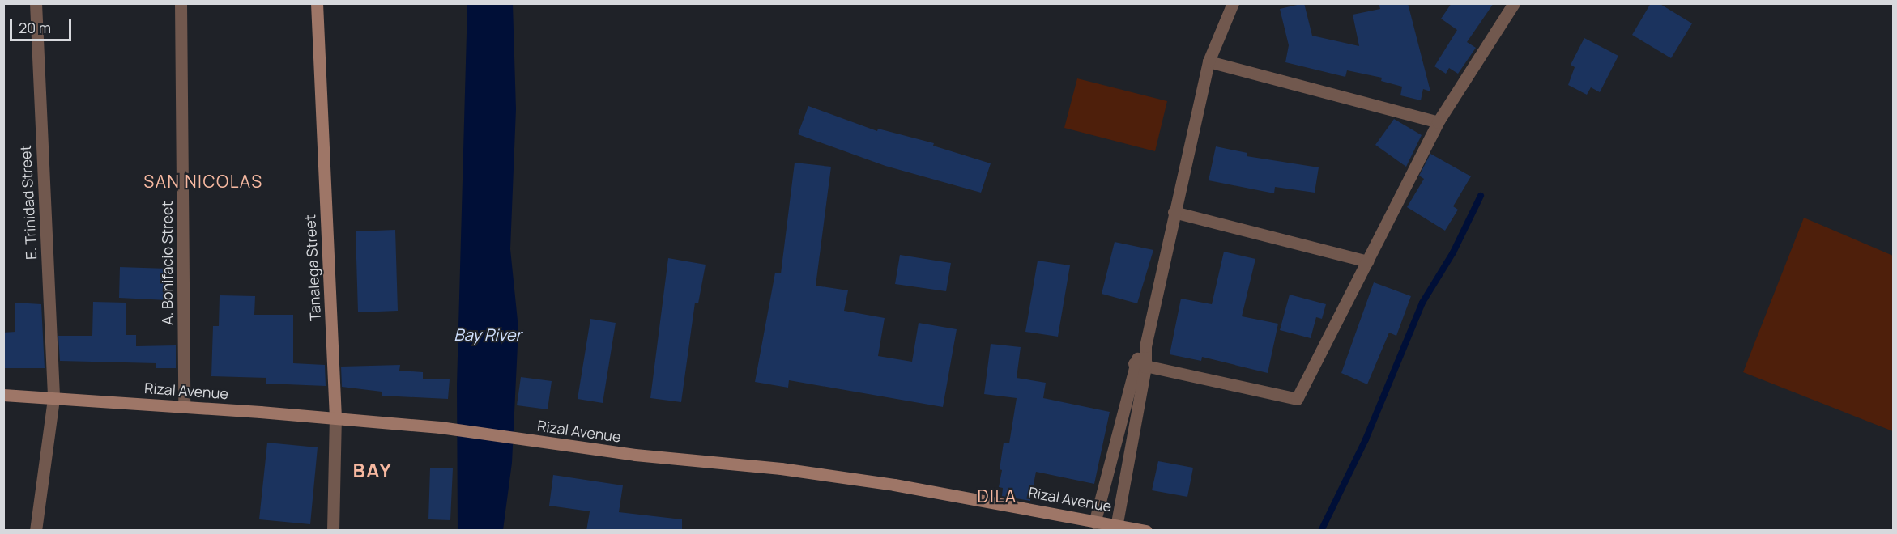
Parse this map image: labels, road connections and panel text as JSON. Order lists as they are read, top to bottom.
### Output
{
  "streets": {
    "main road": ["Tanalega Street", "Rizal Avenue"],
    "street": ["E. Trinidad Street", "A. Bonifacio Street"]
  },
  "crossings": [
    ["E. Trinidad Street", "Rizal Avenue"],
    ["A. Bonifacio Street", "Rizal Avenue"],
    ["Tanalega Street", "Rizal Avenue"]
  ],
  "districts": ["SAN NICOLAS", "BAY", "DILA"],
  "water": ["Bay River"],
  "scale_bar": "20 m"
}
